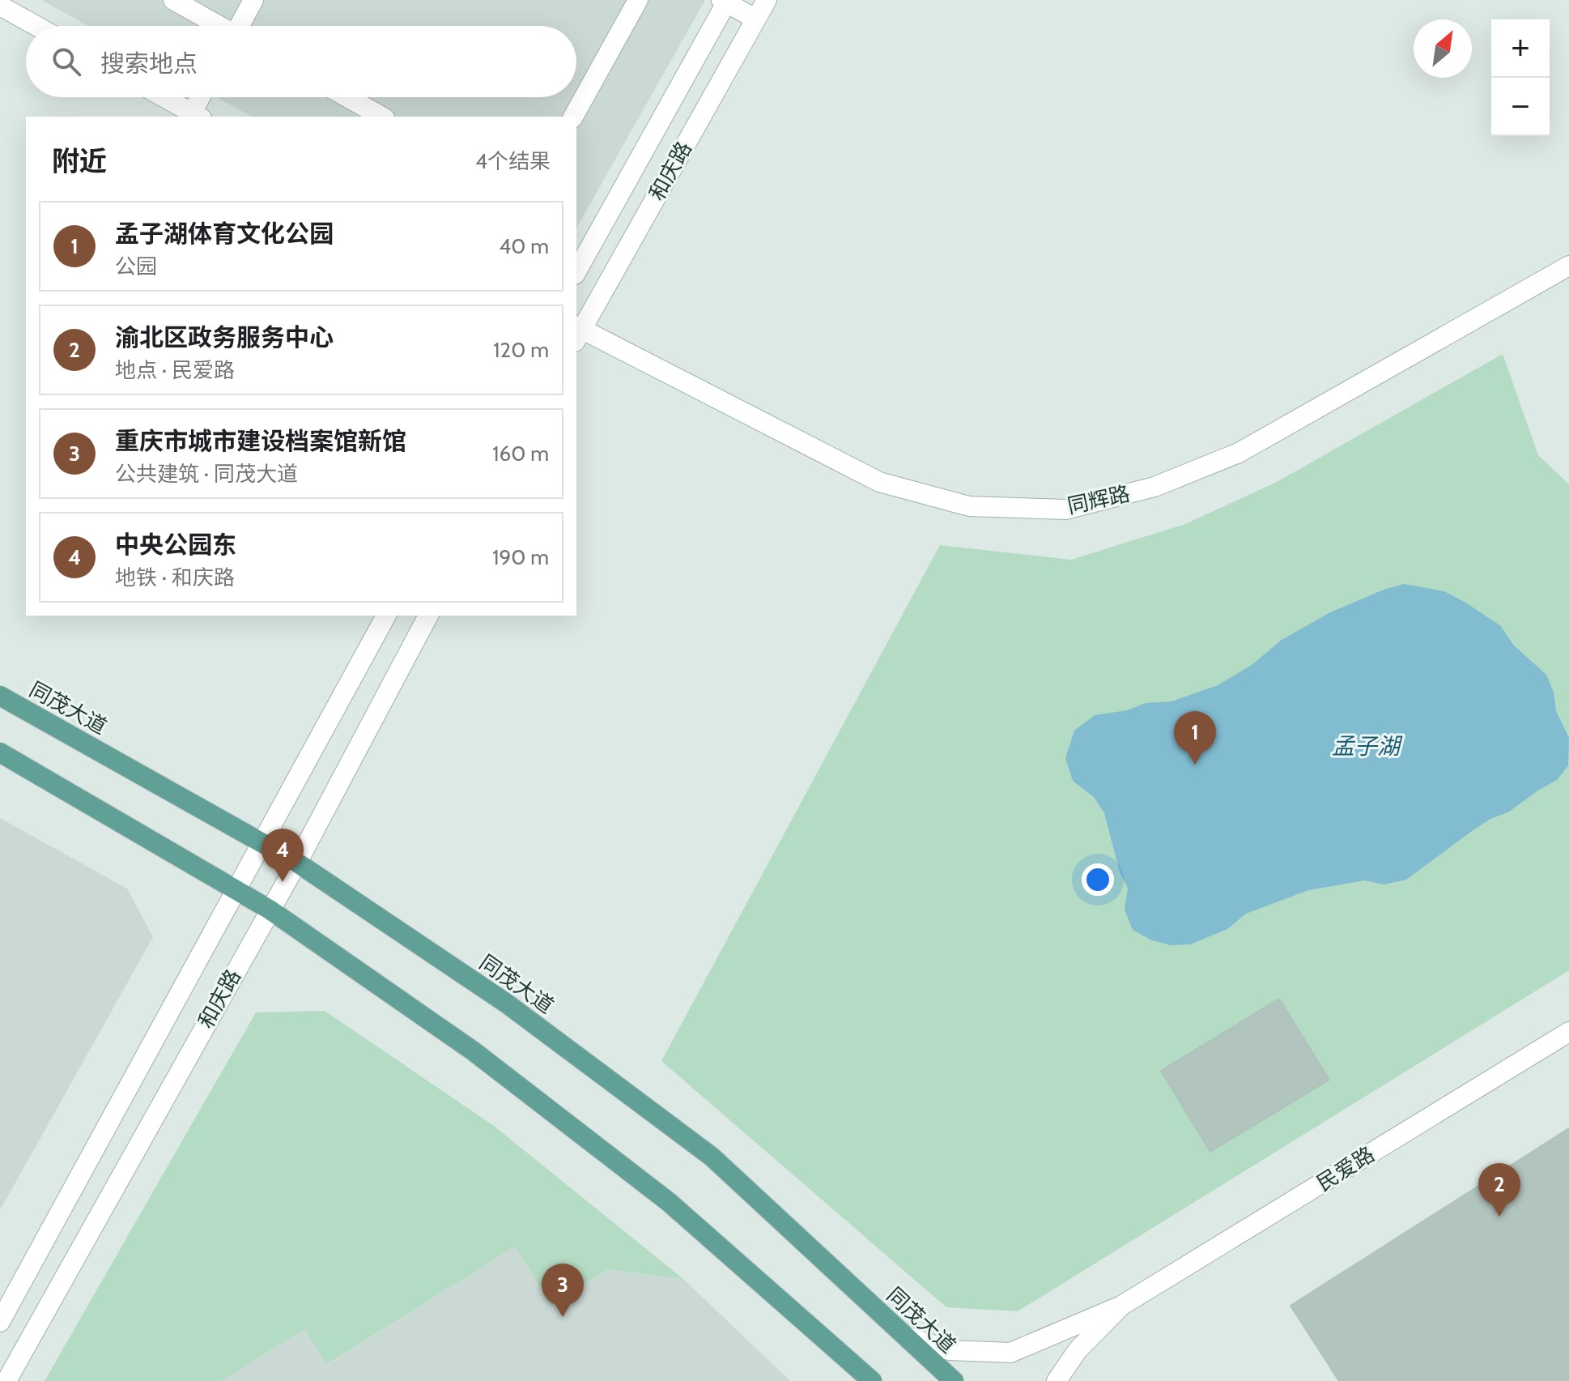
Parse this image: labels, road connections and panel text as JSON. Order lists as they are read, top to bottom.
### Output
{
  "streets": {
    "main road": ["同茂大道"],
    "street": ["和庆路", "同辉路", "民爱路"]
  },
  "crossings": [
    ["和庆路", "同辉路"],
    ["和庆路", "同茂大道"]
  ],
  "water": ["孟子湖"],
  "north": "top right",
  "page": {
    "map_buttons": ["+", "−"],
    "search": "搜索地点",
    "heading": ["附近", "4个结果"],
    "list": [
      {
        "mark": "1",
        "name": "孟子湖体育文化公园",
        "note": "公园",
        "value": "40 m"
      },
      {
        "mark": "2",
        "name": "渝北区政务服务中心",
        "note": "地点 · 民爱路",
        "value": "120 m"
      },
      {
        "mark": "3",
        "name": "重庆市城市建设档案馆新馆",
        "note": "公共建筑 · 同茂大道",
        "value": "160 m"
      },
      {
        "mark": "4",
        "name": "中央公园东",
        "note": "地铁 · 和庆路",
        "value": "190 m"
      }
    ],
    "pins": [
      "1",
      "4",
      "2",
      "3"
    ]
  }
}
